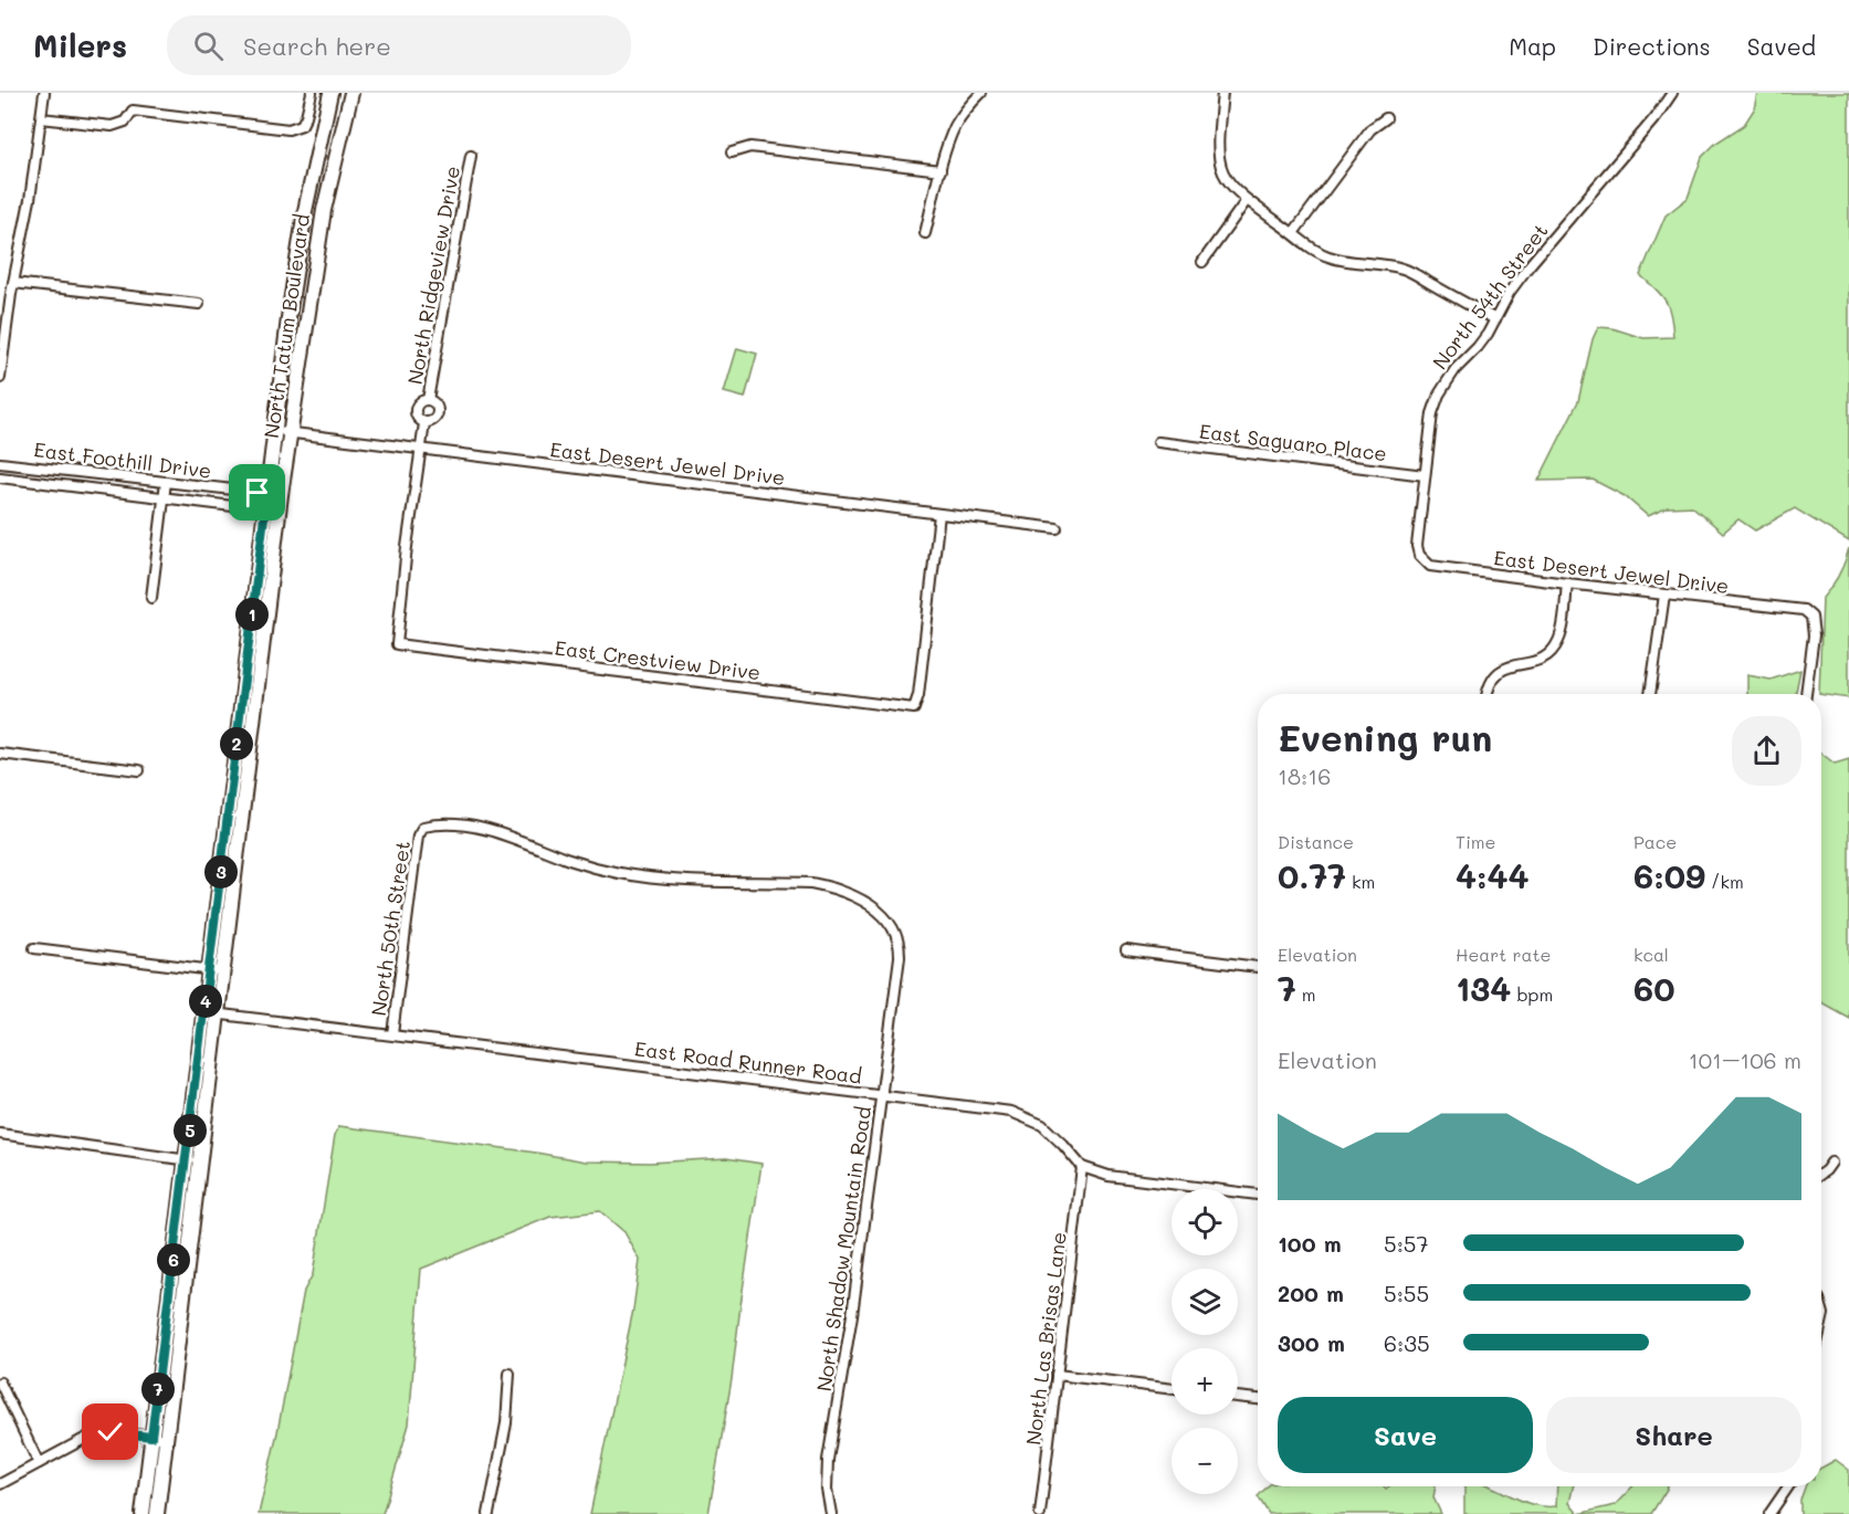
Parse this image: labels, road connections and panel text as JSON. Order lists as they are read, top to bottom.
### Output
{
  "streets": {
    "main road": ["North Tatum Boulevard"],
    "street": [
      "North Ridgeview Drive",
      "North 54th Street",
      "East Saguaro Place",
      "East Foothill Drive",
      "East Desert Jewel Drive",
      "East Crestview Drive",
      "North 50th Street",
      "East Road Runner Road",
      "North Shadow Mountain Road",
      "North Las Brisas Lane"
    ]
  },
  "crossings": [
    ["North Ridgeview Drive", "East Desert Jewel Drive"],
    ["North Ridgeview Drive", "East Crestview Drive"],
    ["North 54th Street", "East Saguaro Place"],
    ["North 54th Street", "East Desert Jewel Drive"],
    ["North Tatum Boulevard", "East Foothill Drive"],
    ["North Tatum Boulevard", "East Desert Jewel Drive"],
    ["North Tatum Boulevard", "East Road Runner Road"],
    ["East Desert Jewel Drive", "East Crestview Drive"],
    ["North 50th Street", "East Road Runner Road"],
    ["North 50th Street", "North Shadow Mountain Road"],
    ["East Road Runner Road", "North Shadow Mountain Road"],
    ["East Road Runner Road", "North Las Brisas Lane"]
  ],
  "page": {
    "header": "Milers",
    "search": "Search here",
    "nav": ["Map", "Directions", "Saved"],
    "pins": [
      "1",
      "2",
      "3",
      "4",
      "5",
      "6",
      "7"
    ],
    "heading": ["Evening run", "18:16"],
    "stats": [
      ["Distance", "0.77 km"],
      ["Time", "4:44"],
      ["Pace", "6:09 /km"],
      ["Elevation", "7 m"],
      ["Heart rate", "134 bpm"],
      ["kcal", "60"]
    ],
    "chart": ["Elevation", "101–106 m"],
    "map_buttons": ["+", "−"],
    "list": [
      {
        "name": "100 m",
        "note": "5:57"
      },
      {
        "name": "200 m",
        "note": "5:55"
      },
      {
        "name": "300 m",
        "note": "6:35"
      }
    ],
    "buttons": ["Save", "Share"]
  }
}
